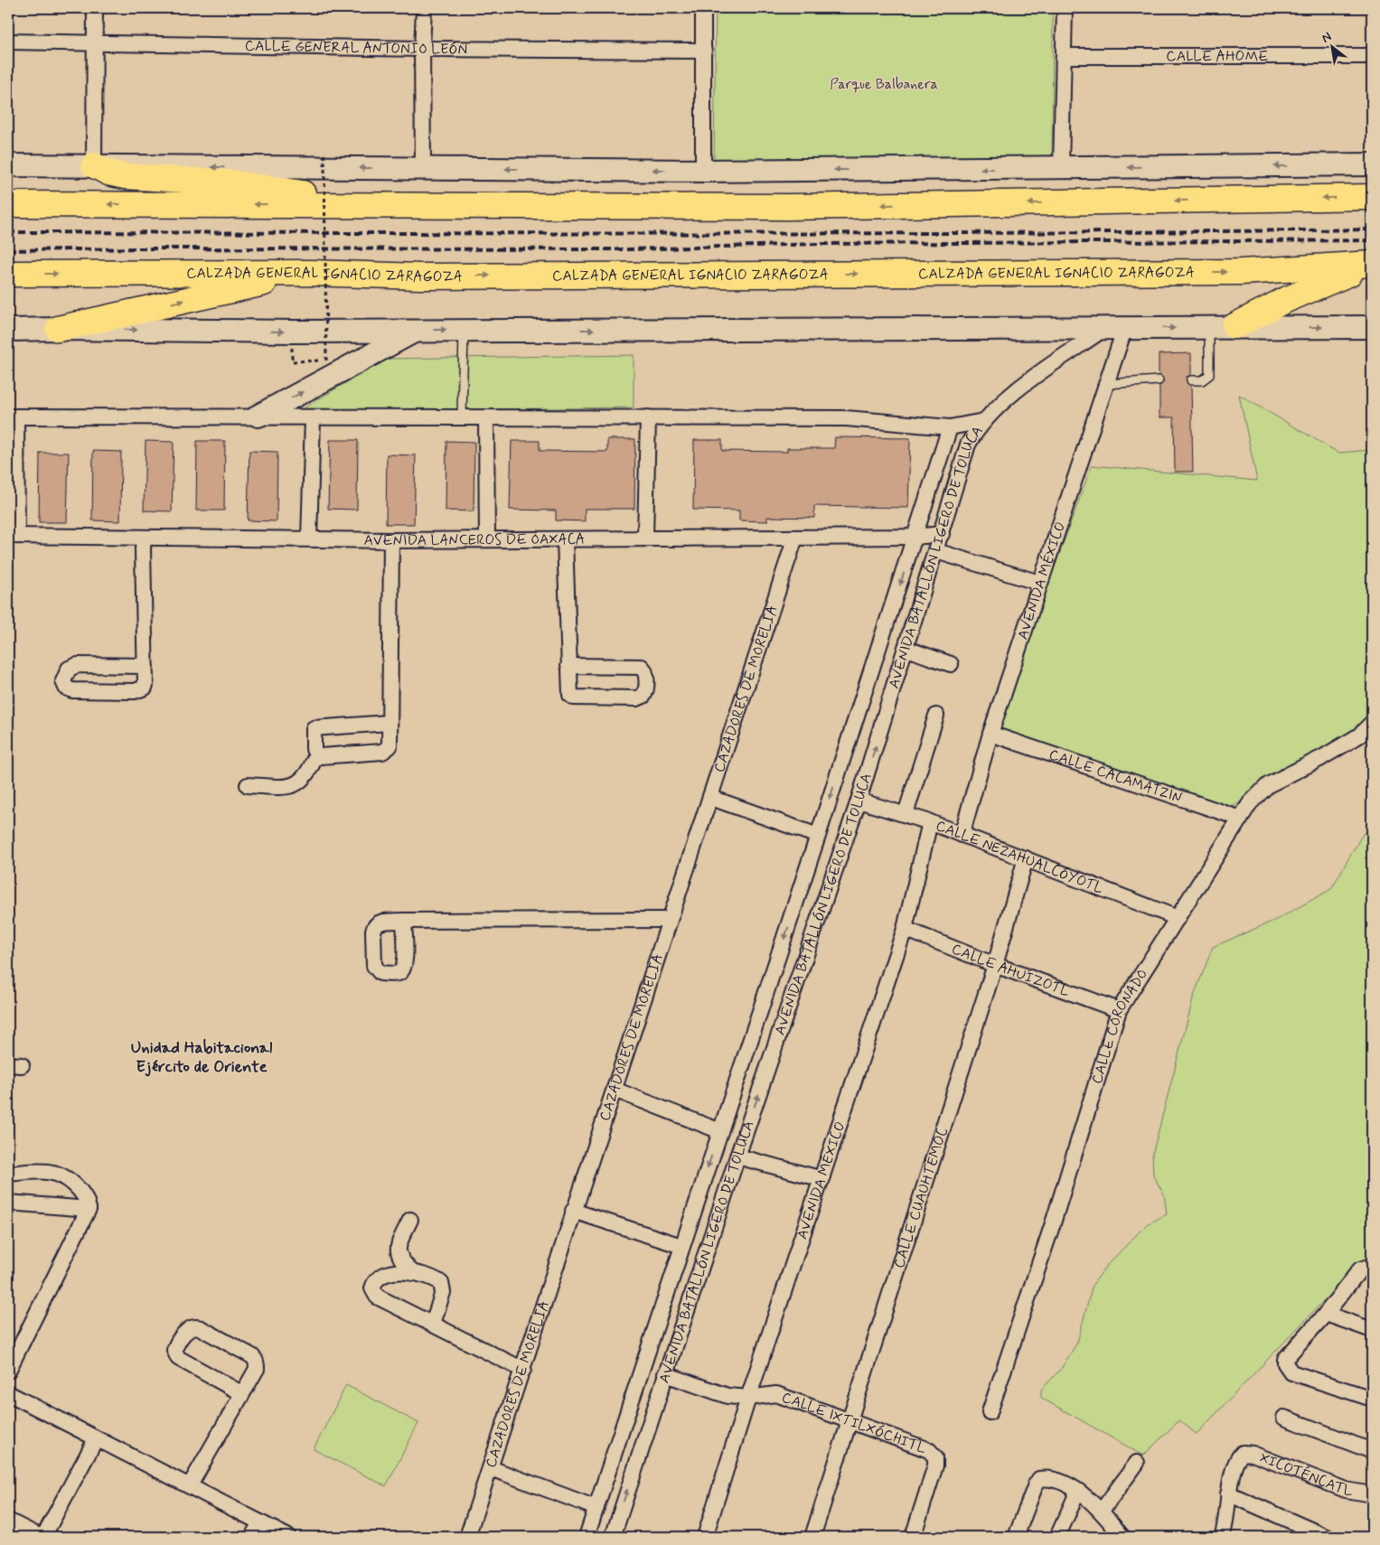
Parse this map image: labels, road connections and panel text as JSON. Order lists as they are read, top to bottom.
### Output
{
  "streets": {
    "highway": ["CALZADA GENERAL IGNACIO ZARAGOZA"],
    "street": [
      "CALLE GENERAL ANTONIO LEÓN",
      "CALLE AHOME",
      "AVENIDA LANCEROS DE OAXACA",
      "AVENIDA BATALLÓN LIGERO DE TOLUCA",
      "AVENIDA MÉXICO",
      "CAZADORES DE MORELIA",
      "CALLE CACAMATZIN",
      "CALLE NEZAHUALCÓYOTL",
      "CALLE AHUÍZOTL",
      "CALLE CORONADO",
      "CALLE CUAUHTÉMOC",
      "CALLE IXTILXÓCHITL",
      "XICOTÉNCATL"
    ]
  },
  "crossings": [
    ["AVENIDA LANCEROS DE OAXACA", "AVENIDA BATALLÓN LIGERO DE TOLUCA"],
    ["AVENIDA LANCEROS DE OAXACA", "CAZADORES DE MORELIA"],
    ["AVENIDA BATALLÓN LIGERO DE TOLUCA", "AVENIDA MÉXICO"],
    ["AVENIDA BATALLÓN LIGERO DE TOLUCA", "CALLE NEZAHUALCÓYOTL"],
    ["AVENIDA BATALLÓN LIGERO DE TOLUCA", "CALLE IXTILXÓCHITL"],
    ["AVENIDA MÉXICO", "CALLE CACAMATZIN"],
    ["AVENIDA MÉXICO", "CALLE NEZAHUALCÓYOTL"],
    ["AVENIDA MÉXICO", "CALLE AHUÍZOTL"],
    ["AVENIDA MÉXICO", "CALLE IXTILXÓCHITL"],
    ["CALLE CACAMATZIN", "CALLE CORONADO"],
    ["CALLE NEZAHUALCÓYOTL", "CALLE CORONADO"],
    ["CALLE NEZAHUALCÓYOTL", "CALLE CUAUHTÉMOC"],
    ["CALLE AHUÍZOTL", "CALLE CORONADO"],
    ["CALLE AHUÍZOTL", "CALLE CUAUHTÉMOC"],
    ["CALLE CUAUHTÉMOC", "CALLE IXTILXÓCHITL"]
  ],
  "districts": ["Unidad Habitacional Ejército de Oriente"],
  "parks": ["Parque Balbanera"],
  "north": "top left"
}
